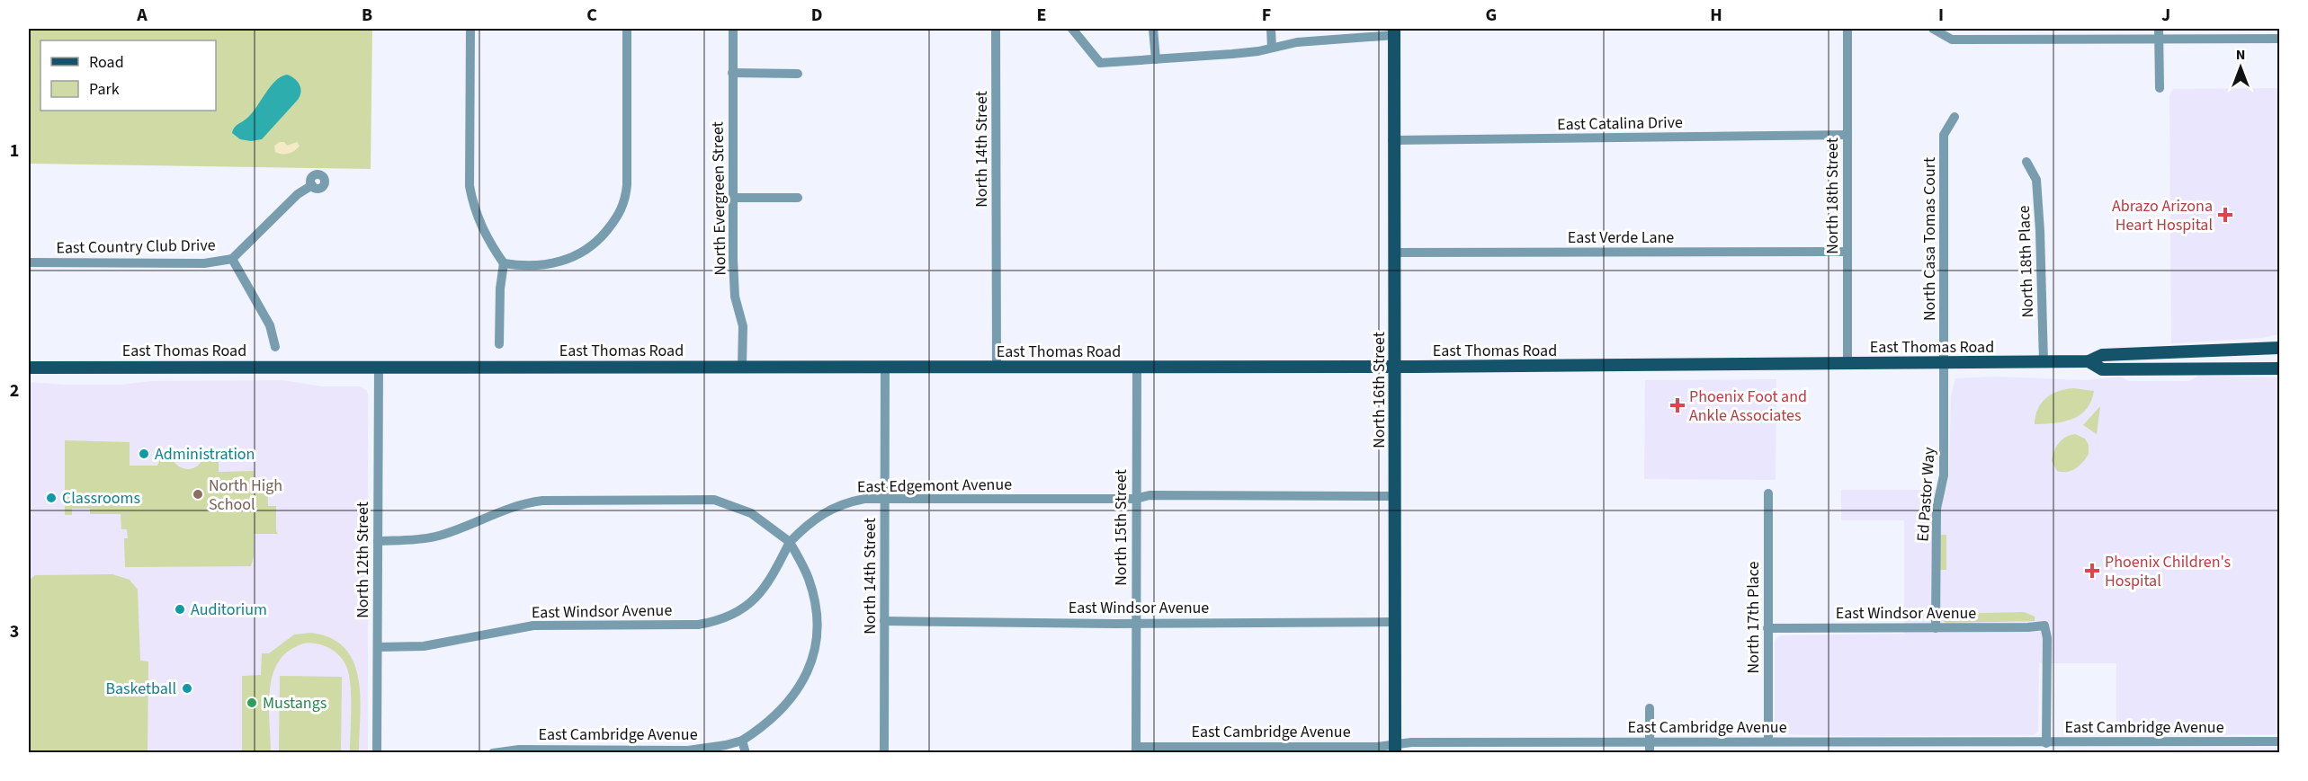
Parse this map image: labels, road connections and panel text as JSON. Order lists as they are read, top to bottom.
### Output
{
  "streets": {
    "main road": ["East Thomas Road", "North 16th Street"],
    "street": [
      "East Catalina Drive",
      "North 14th Street",
      "North 18th Street",
      "North Evergreen Street",
      "East Verde Lane",
      "North Casa Tomas Court",
      "East Country Club Drive",
      "North 18th Place",
      "East Edgemont Avenue",
      "Ed Pastor Way",
      "North 15th Street",
      "North 12th Street",
      "East Windsor Avenue",
      "North 17th Place",
      "East Cambridge Avenue"
    ]
  },
  "crossings": [
    ["East Catalina Drive", "North 18th Street"],
    ["East Catalina Drive", "North 16th Street"],
    ["North 14th Street", "East Thomas Road"],
    ["North 14th Street", "East Edgemont Avenue"],
    ["North 14th Street", "East Windsor Avenue"],
    ["North 18th Street", "East Verde Lane"],
    ["North 18th Street", "East Thomas Road"],
    ["North Evergreen Street", "East Thomas Road"],
    ["East Verde Lane", "North 16th Street"],
    ["North Casa Tomas Court", "East Thomas Road"],
    ["North Casa Tomas Court", "Ed Pastor Way"],
    ["North 18th Place", "East Thomas Road"],
    ["East Thomas Road", "North 16th Street"],
    ["East Thomas Road", "Ed Pastor Way"],
    ["East Thomas Road", "North 15th Street"],
    ["East Thomas Road", "North 12th Street"],
    ["North 16th Street", "East Edgemont Avenue"],
    ["North 16th Street", "East Windsor Avenue"],
    ["North 16th Street", "East Cambridge Avenue"],
    ["East Edgemont Avenue", "North 15th Street"],
    ["East Edgemont Avenue", "East Windsor Avenue"],
    ["Ed Pastor Way", "East Windsor Avenue"],
    ["North 15th Street", "East Windsor Avenue"],
    ["North 15th Street", "East Cambridge Avenue"],
    ["North 12th Street", "East Windsor Avenue"],
    ["East Windsor Avenue", "North 17th Place"],
    ["East Windsor Avenue", "East Cambridge Avenue"],
    ["North 17th Place", "East Cambridge Avenue"]
  ],
  "places": {
    "health": ["Abrazo Arizona Heart Hospital", "Phoenix Foot and Ankle Associates", "Phoenix Children's Hospital"],
    "other": [
      "Administration",
      "North High School",
      "Classrooms",
      "Auditorium",
      "Basketball",
      "Mustangs"
    ]
  },
  "legend": ["Road", "Park"],
  "north": "top",
  "grid": {
    "columns": [
      "A",
      "B",
      "C",
      "D",
      "E",
      "F",
      "G",
      "H",
      "I",
      "J"
    ],
    "rows": ["1", "2", "3"]
  }
}
